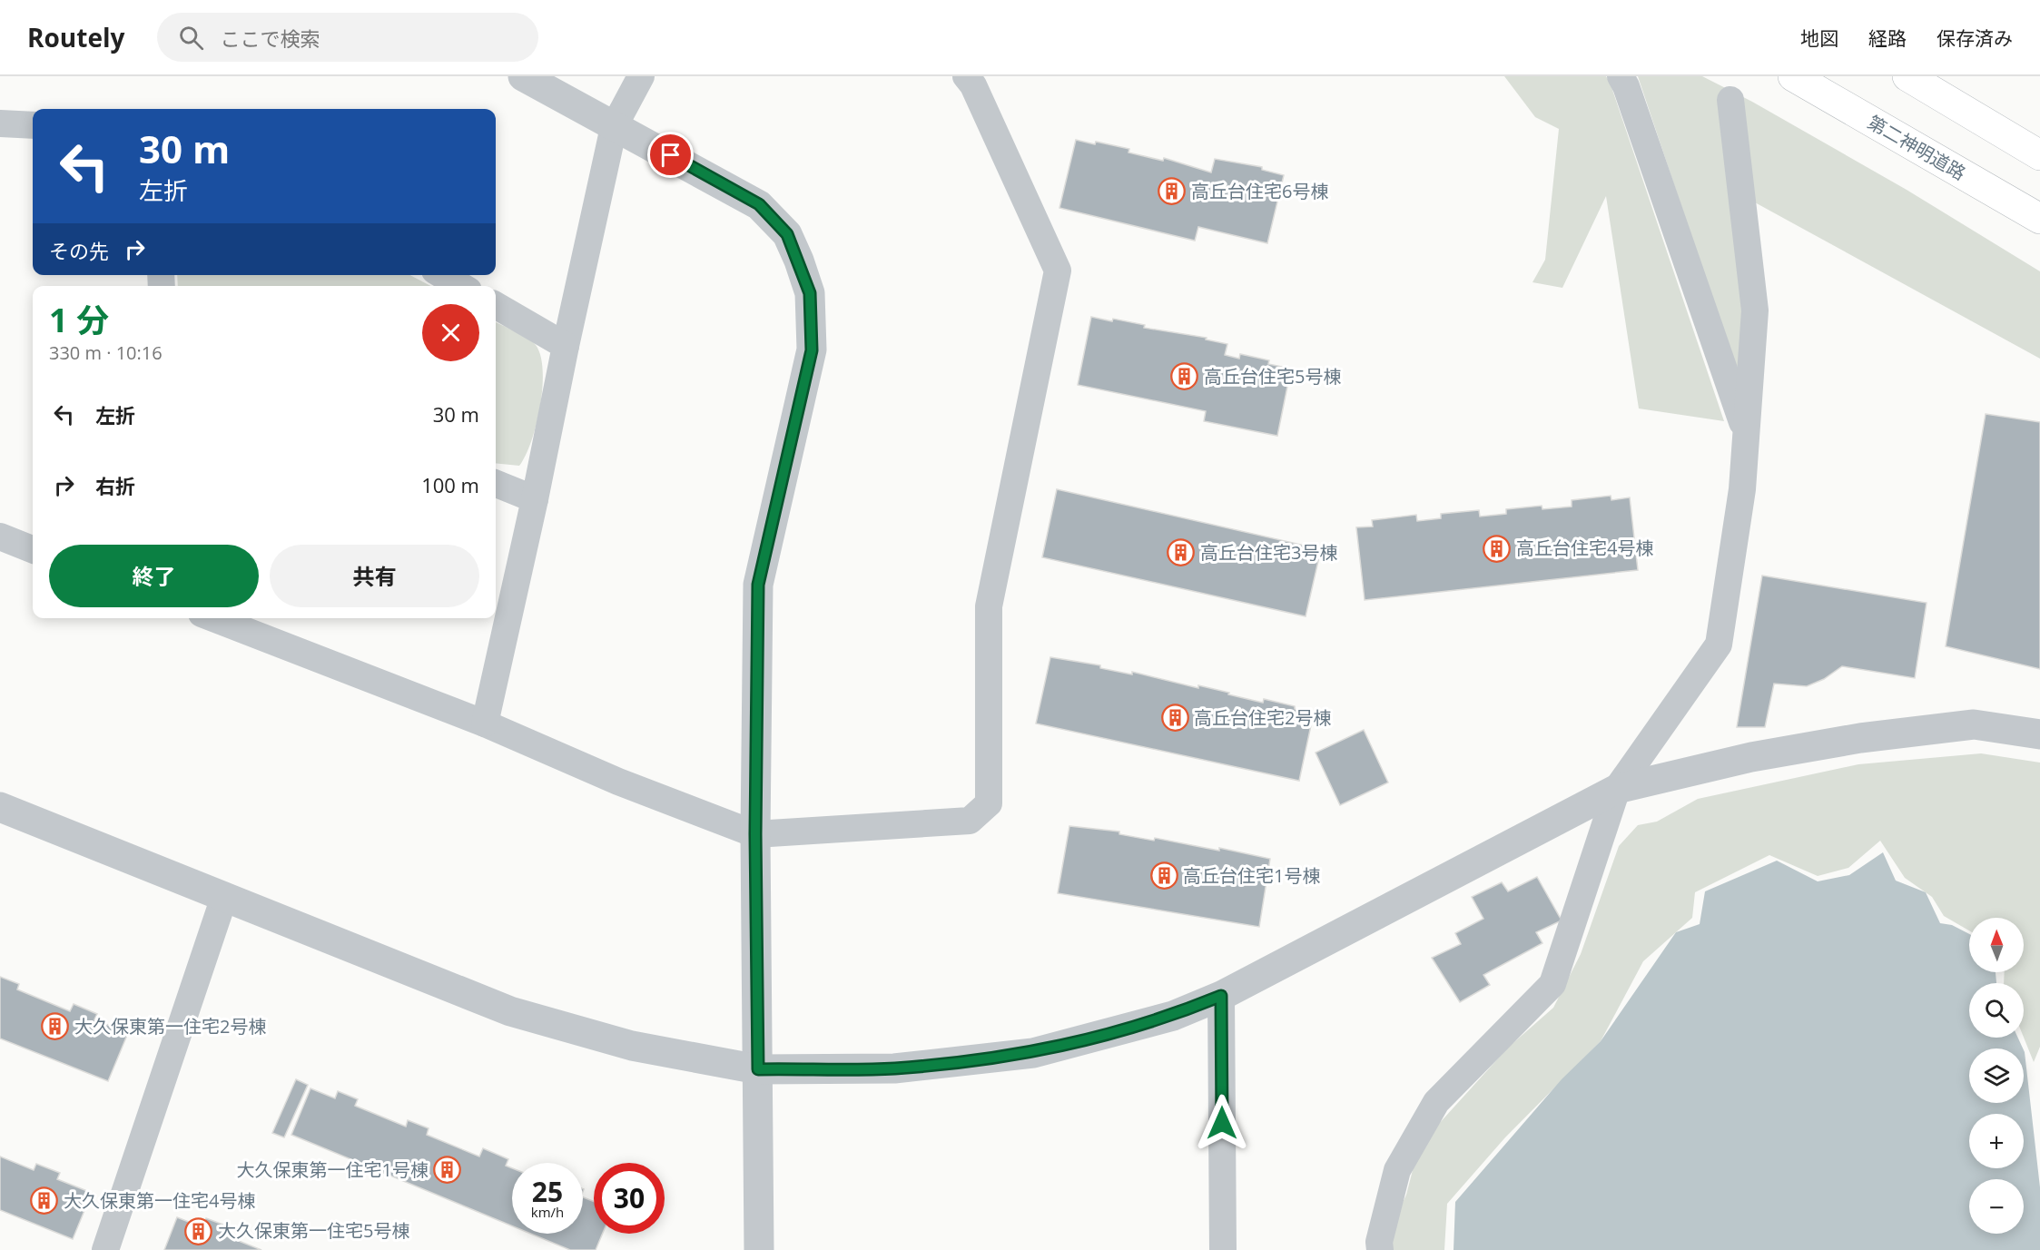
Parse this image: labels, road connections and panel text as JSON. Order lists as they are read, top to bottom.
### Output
{
  "streets": {
    "highway": ["第二神明道路"]
  },
  "places": {
    "building": [
      "高丘台住宅6号棟",
      "高丘台住宅5号棟",
      "高丘台住宅4号棟",
      "高丘台住宅3号棟",
      "高丘台住宅2号棟",
      "高丘台住宅1号棟",
      "大久保東第一住宅2号棟",
      "大久保東第一住宅1号棟",
      "大久保東第一住宅4号棟",
      "大久保東第一住宅5号棟"
    ]
  },
  "north": "top",
  "page": {
    "header": "Routely",
    "search": "ここで検索",
    "nav": ["地図", "経路", "保存済み"],
    "turn": ["30 m", "左折"],
    "then": "その先",
    "heading": ["1 分", "330 m · 10:16"],
    "list": [
      {
        "name": "左折",
        "value": "30 m"
      },
      {
        "name": "右折",
        "value": "100 m"
      }
    ],
    "buttons": ["終了", "共有"],
    "map_buttons": ["+", "−"],
    "speed": "25 km/h",
    "limit": "30"
  }
}
